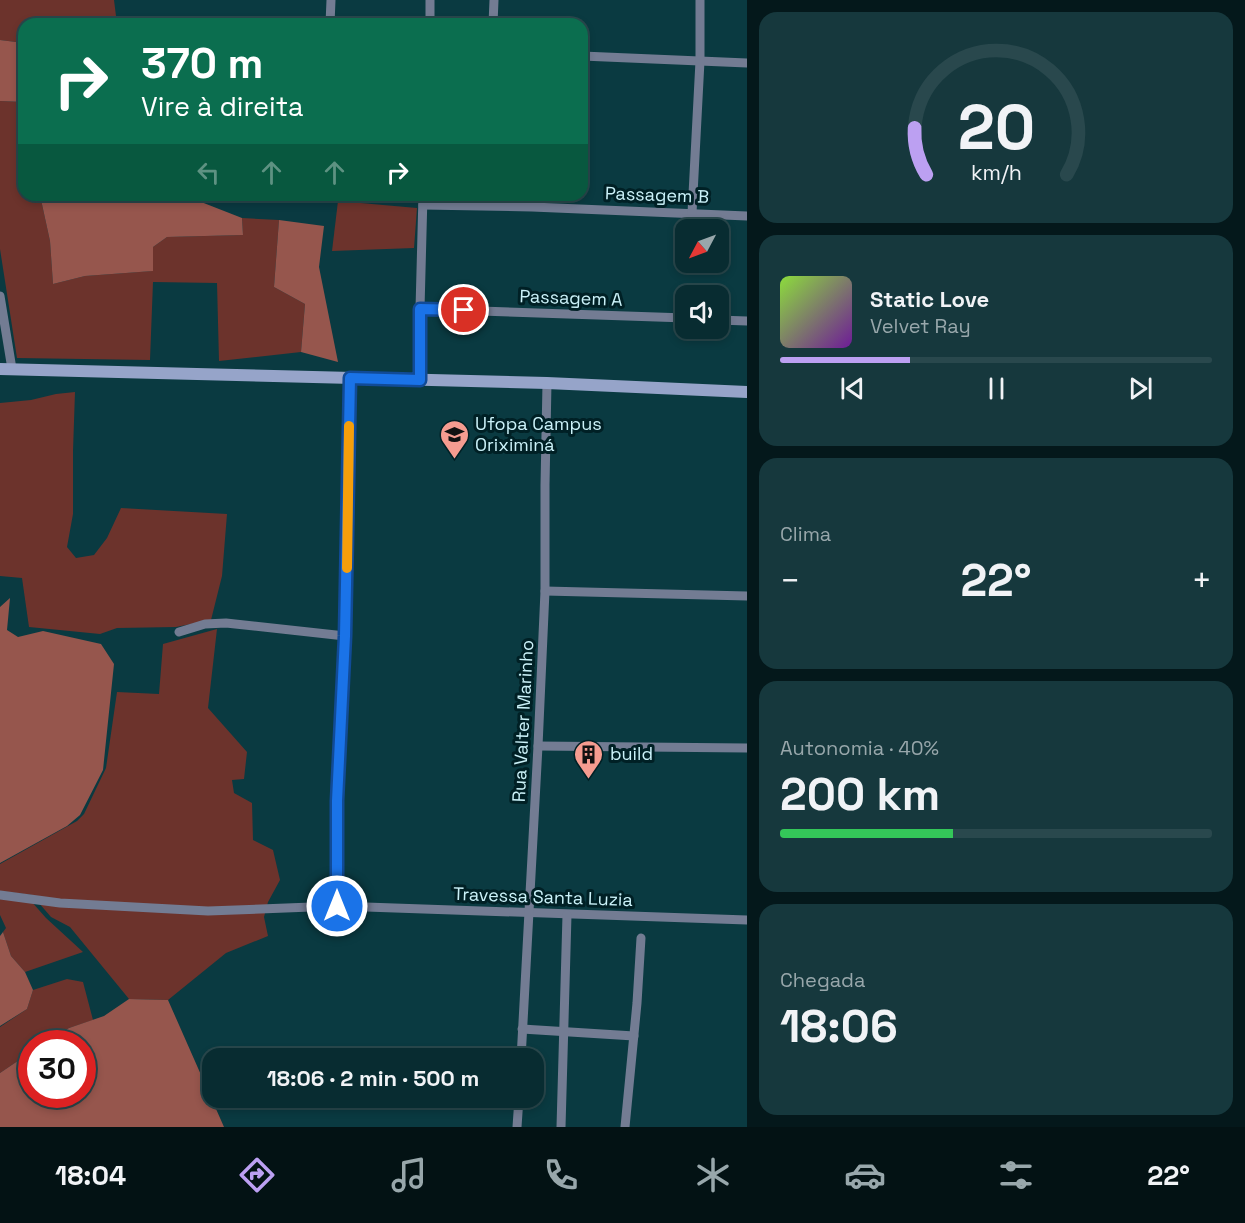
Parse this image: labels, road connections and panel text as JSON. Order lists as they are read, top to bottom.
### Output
{
  "streets": {
    "street": [
      "Passagem B",
      "Passagem A",
      "Rua Valter Marinho",
      "Travessa Santa Luzia"
    ]
  },
  "crossings": [
    ["Rua Valter Marinho", "Travessa Santa Luzia"]
  ],
  "places": {
    "school or university": ["Ufopa Campus Oriximiná"],
    "building": ["build"]
  },
  "north": "bottom left",
  "page": {
    "turn": ["370 m", "Vire à direita"],
    "song": ["Static Love", "Velvet Ray"],
    "tile": [
      "Clima",
      ["Autonomia · 40%", "200 km"],
      ["Chegada", "18:06"]
    ],
    "heat": ["−", "22°", "+"],
    "limit": "30",
    "trip": "18:06 · 2 min · 500 m",
    "tabs": ["18:04", "22°"],
    "gauge": ["20", "km/h"]
  }
}
